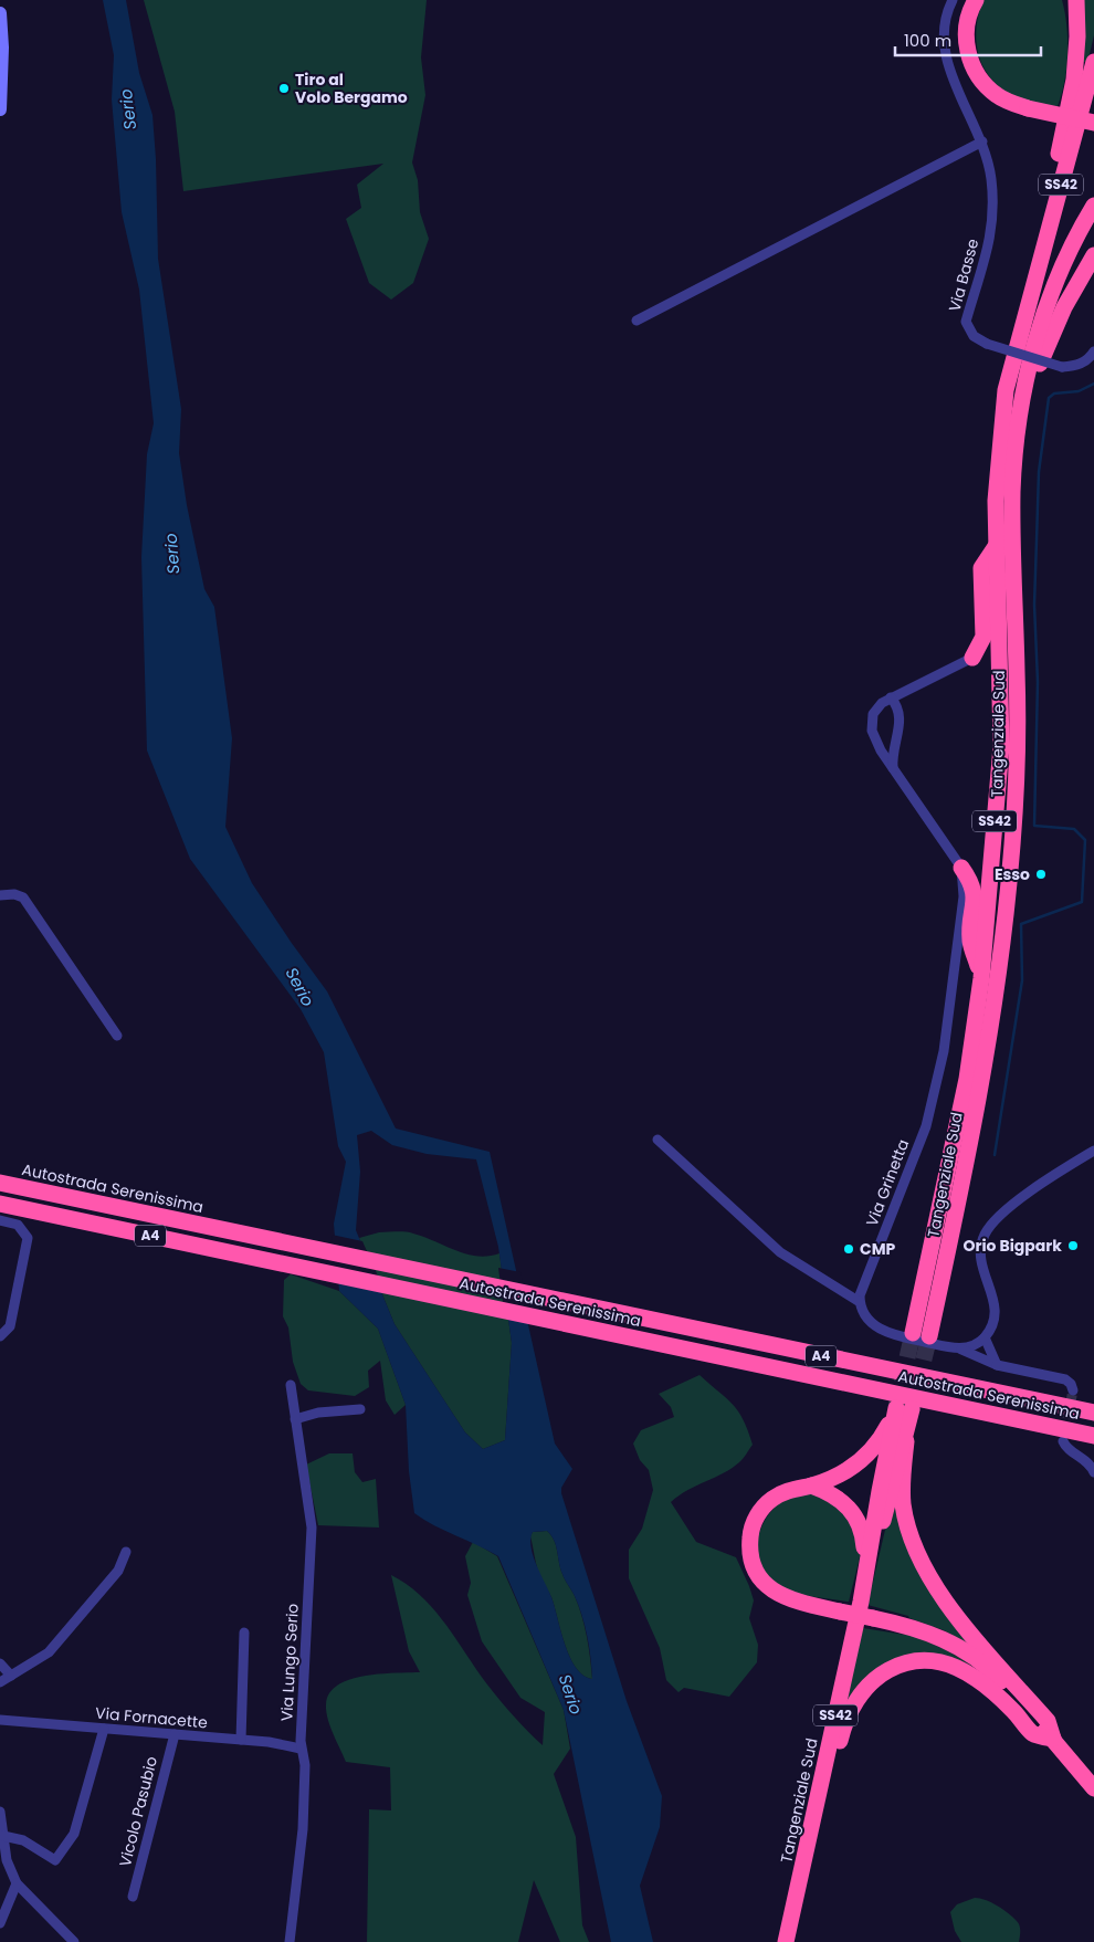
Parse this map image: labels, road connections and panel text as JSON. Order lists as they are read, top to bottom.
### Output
{
  "streets": {
    "highway": [
      "SS42",
      "Tangenziale Sud",
      "Autostrada Serenissima",
      "A4"
    ],
    "street": [
      "Via Basse",
      "Via Grinetta",
      "Via Lungo Serio",
      "Via Fornacette",
      "Vicolo Pasubio"
    ]
  },
  "crossings": [
    ["SS42", "Tangenziale Sud"],
    ["Via Lungo Serio", "Via Fornacette"],
    ["Via Fornacette", "Vicolo Pasubio"]
  ],
  "water": ["Serio"],
  "places": [
    "Tiro al Volo Bergamo",
    "Esso",
    "Orio Bigpark",
    "CMP"
  ],
  "scale_bar": "100 m"
}
